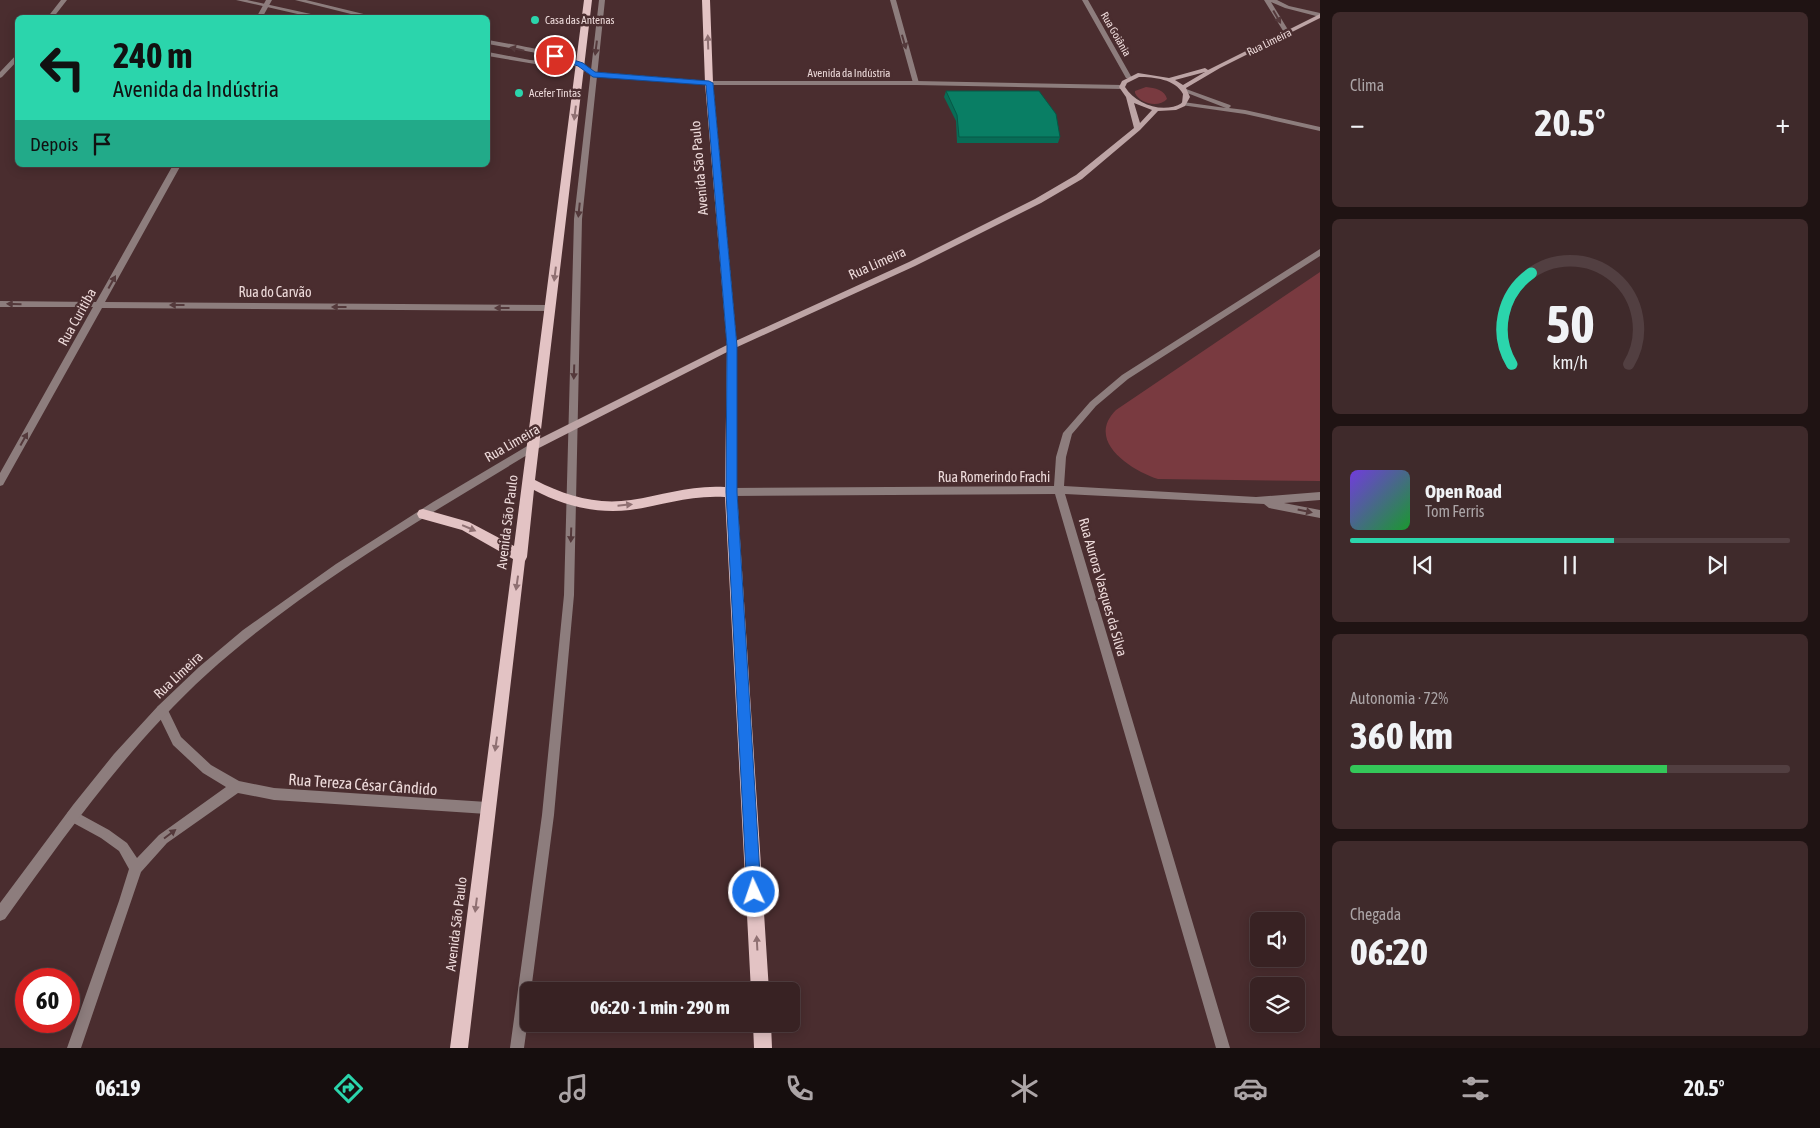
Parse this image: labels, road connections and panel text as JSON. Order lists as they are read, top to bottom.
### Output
{
  "streets": {
    "main road": ["Rua Limeira", "Avenida São Paulo"],
    "street": [
      "Rua Goiânia",
      "Avenida da Indústria",
      "Rua do Carvão",
      "Rua Curitiba",
      "Rua Romerindo Frachi",
      "Rua Aurora Vasques da Silva",
      "Rua Tereza César Cândido"
    ]
  },
  "crossings": [
    ["Rua Limeira", "Avenida São Paulo"],
    ["Rua Limeira", "Rua Tereza César Cândido"],
    ["Avenida da Indústria", "Avenida São Paulo"],
    ["Avenida São Paulo", "Rua do Carvão"],
    ["Avenida São Paulo", "Rua Romerindo Frachi"],
    ["Avenida São Paulo", "Rua Tereza César Cândido"],
    ["Rua do Carvão", "Rua Curitiba"],
    ["Rua Romerindo Frachi", "Rua Aurora Vasques da Silva"]
  ],
  "one_way": ["Rua do Carvão", "Rua Curitiba"],
  "places": ["Casa das Antenas", "Acefer Tintas"],
  "page": {
    "tile": [
      "Clima",
      ["Autonomia · 72%", "360 km"],
      ["Chegada", "06:20"]
    ],
    "turn": ["240 m", "Avenida da Indústria"],
    "heat": ["−", "20.5°", "+"],
    "then": "Depois",
    "song": ["Open Road", "Tom Ferris"],
    "limit": "60",
    "trip": "06:20 · 1 min · 290 m",
    "tabs": ["06:19", "20.5°"],
    "gauge": ["50", "km/h"]
  }
}
